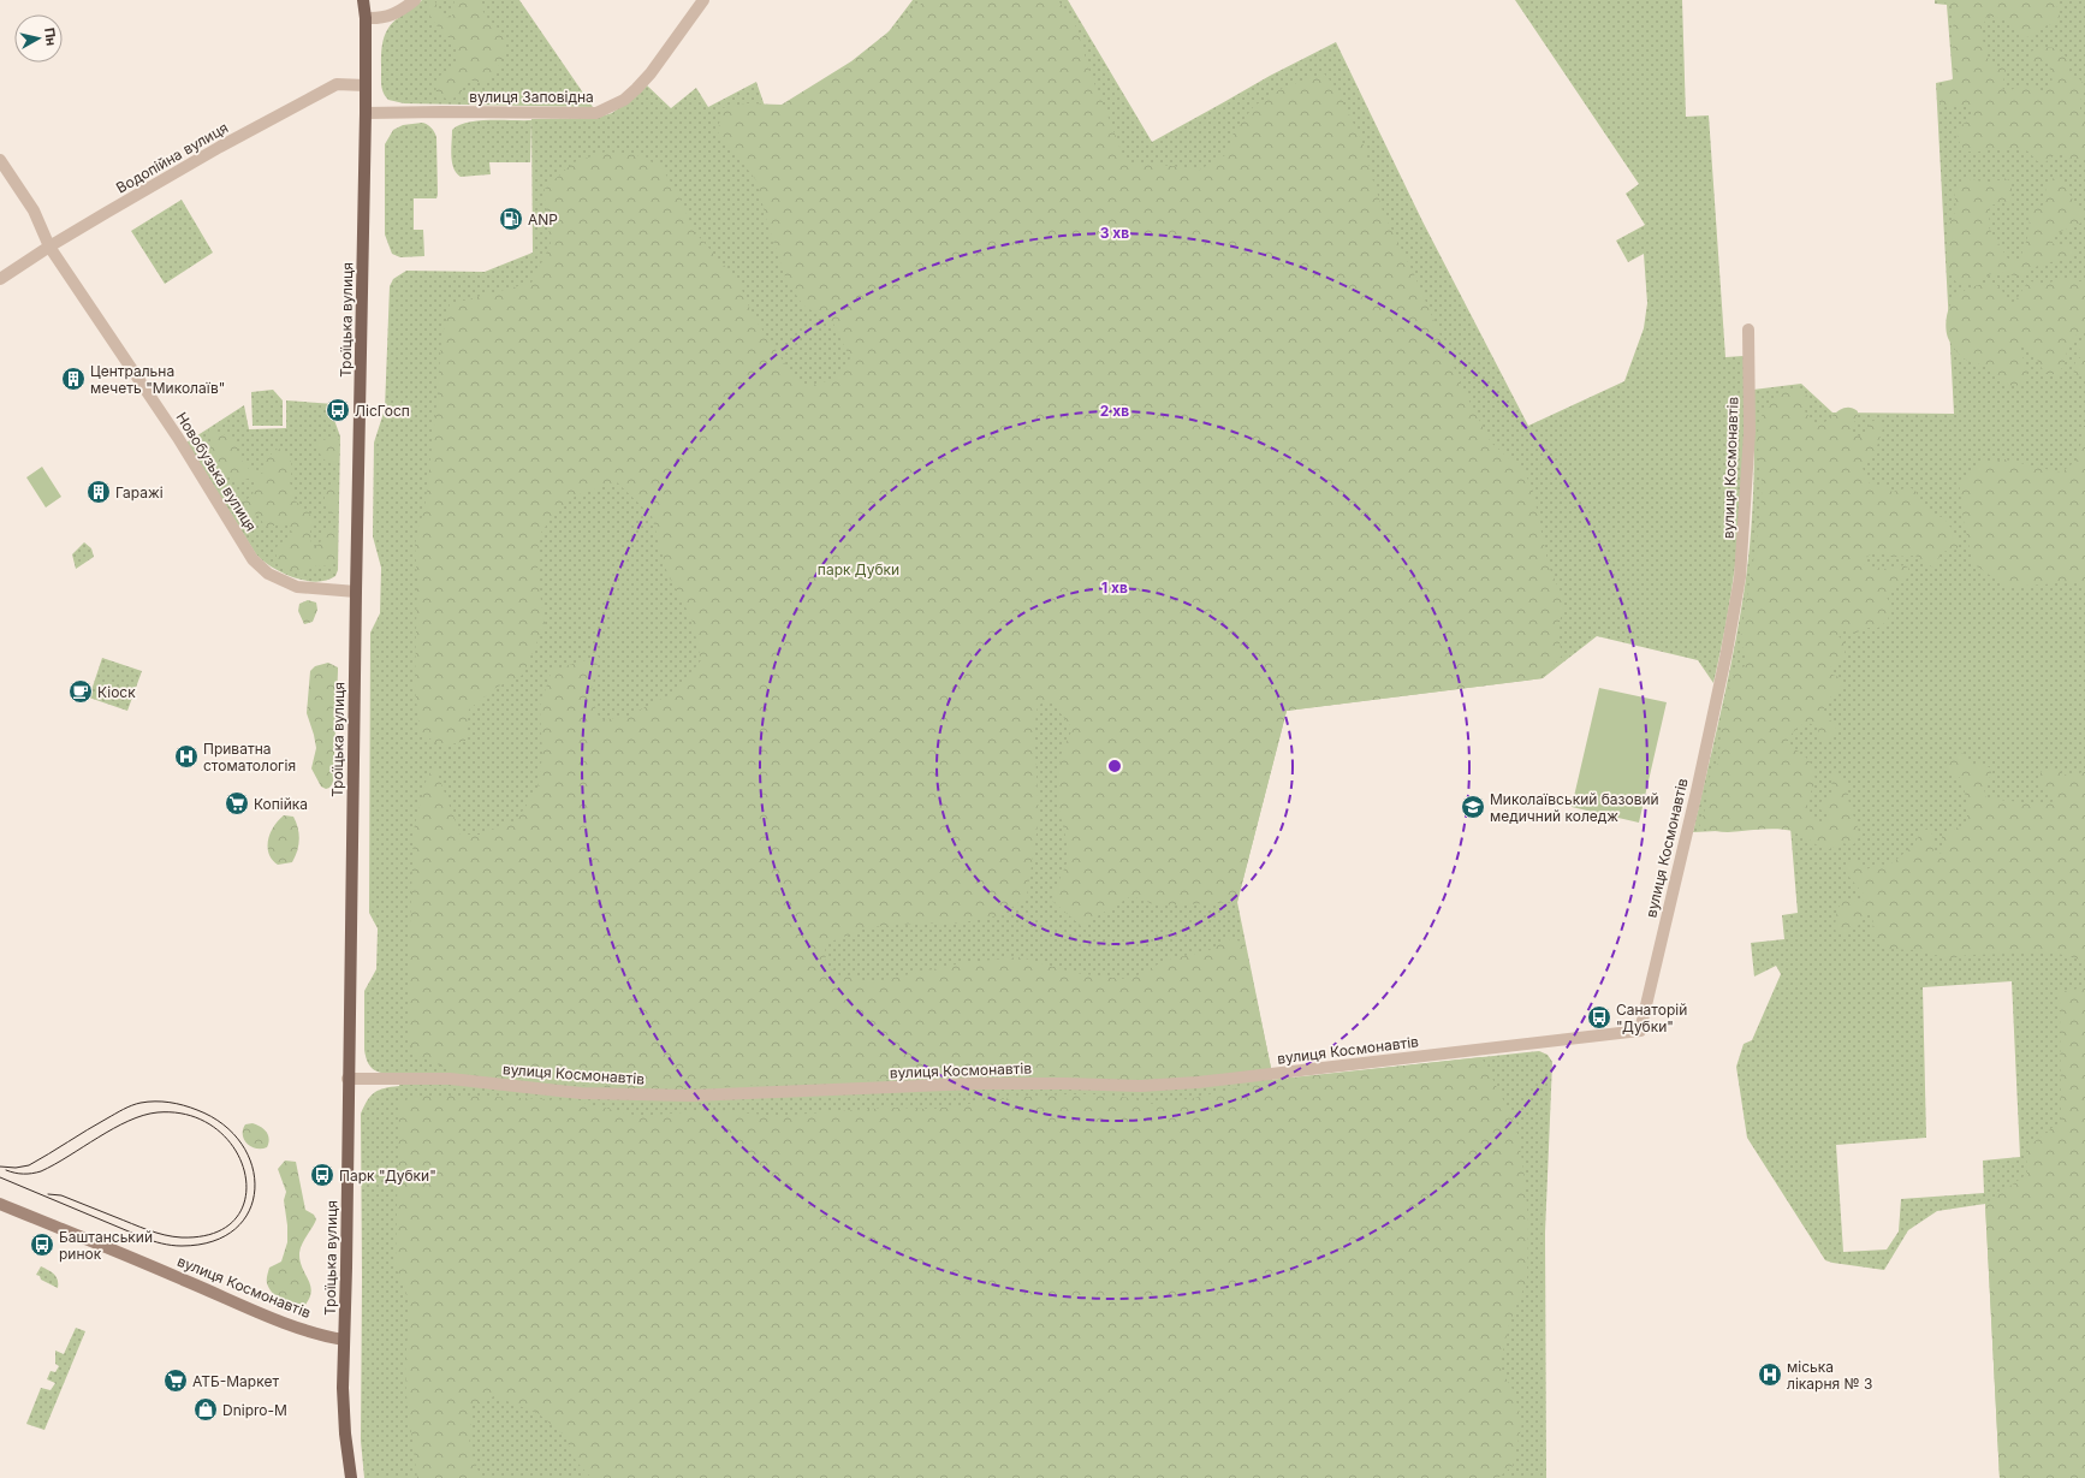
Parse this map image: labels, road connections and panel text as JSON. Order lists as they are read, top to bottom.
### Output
{
  "streets": {
    "main road": ["Троїцька вулиця", "вулиця Космонавтів"],
    "street": ["вулиця Заповідна", "Водопійна вулиця", "Новобузька вулиця"]
  },
  "crossings": [
    ["вулиця Заповідна", "Троїцька вулиця"],
    ["Водопійна вулиця", "Троїцька вулиця"],
    ["Водопійна вулиця", "Новобузька вулиця"],
    ["Троїцька вулиця", "вулиця Космонавтів"],
    ["Троїцька вулиця", "Новобузька вулиця"]
  ],
  "parks": ["парк Дубки"],
  "places": {
    "fuel station": ["ANP"],
    "building": ["Центральна мечеть \"Миколаїв\"", "Гаражі"],
    "bus stop": [
      "ЛісГосп",
      "Санаторій \"Дубки\"",
      "Парк \"Дубки\"",
      "Баштанський ринок"
    ],
    "cafe": ["Кіоск"],
    "hospital": ["Приватна стоматологія", "міська лікарня № 3"],
    "supermarket": ["Копійка", "АТБ-Маркет"],
    "school or university": ["Миколаївський базовий медичний коледж"],
    "shop": ["Dnipro-M"]
  },
  "north": "right",
  "rings": ["3 хв", "2 хв", "1 хв"]
}
